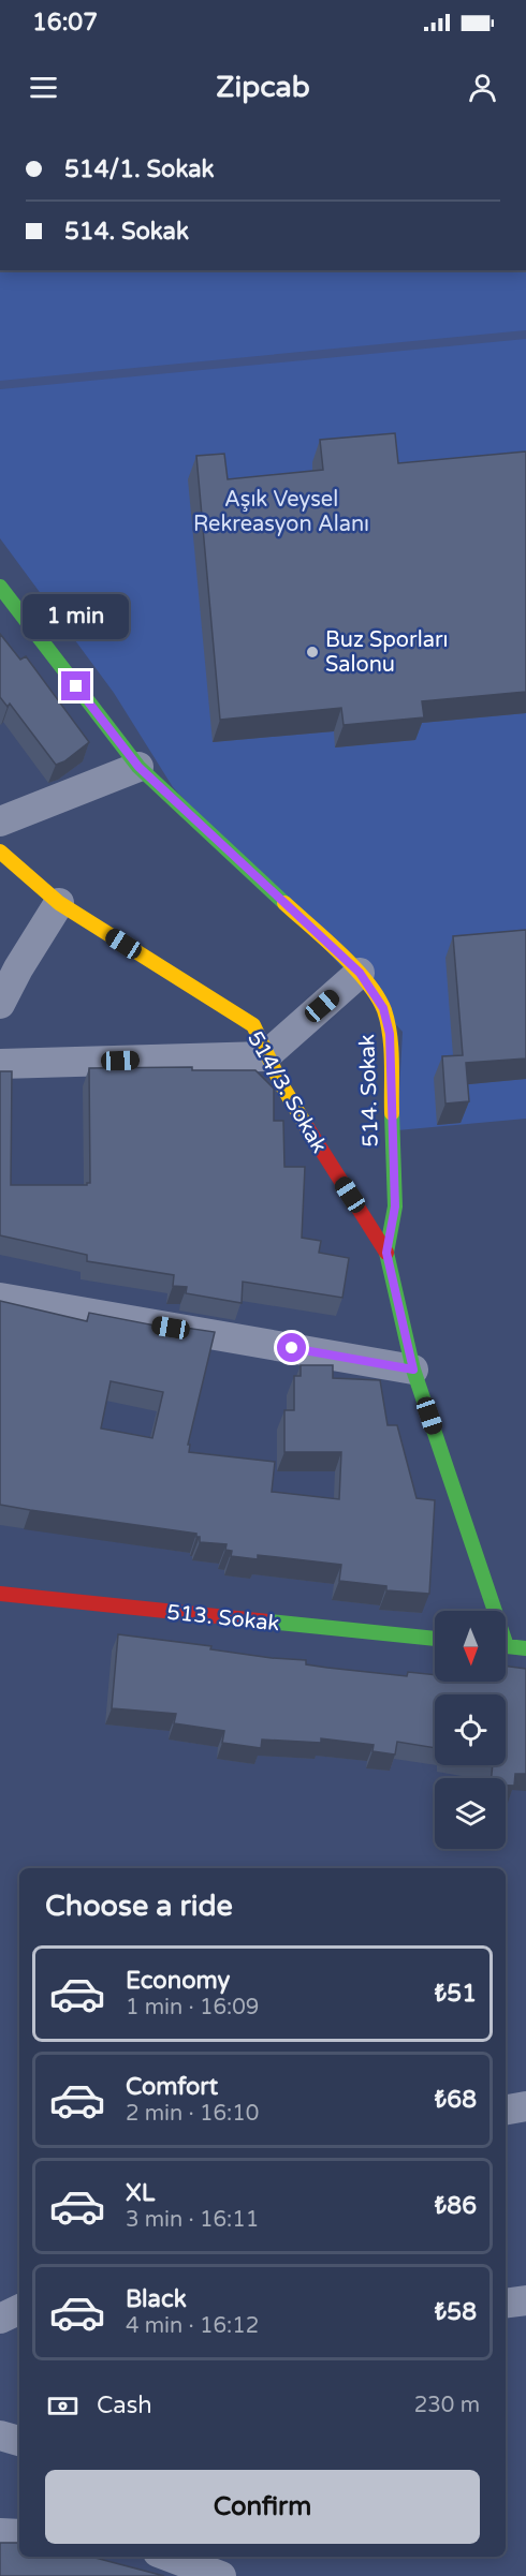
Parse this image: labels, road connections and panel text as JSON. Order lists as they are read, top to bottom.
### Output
{
  "streets": {
    "street": ["514. Sokak", "514/3. Sokak", "513. Sokak"]
  },
  "crossings": [
    ["514. Sokak", "514/3. Sokak"]
  ],
  "parks": ["Aşık Veysel Rekreasyon Alanı"],
  "places": ["Buz Sporları Salonu"],
  "north": "bottom",
  "page": {
    "status": "16:07",
    "header": "Zipcab",
    "banner": ["514/1. Sokak", "514. Sokak"],
    "bubble": "1 min",
    "heading": "Choose a ride",
    "list": [
      {
        "name": "Economy",
        "note": "1 min · 16:09",
        "value": "₺51"
      },
      {
        "name": "Comfort",
        "note": "2 min · 16:10",
        "value": "₺68"
      },
      {
        "name": "XL",
        "note": "3 min · 16:11",
        "value": "₺86"
      },
      {
        "name": "Black",
        "note": "4 min · 16:12",
        "value": "₺58"
      }
    ],
    "pay": ["Cash", "230 m"],
    "buttons": "Confirm"
  }
}
